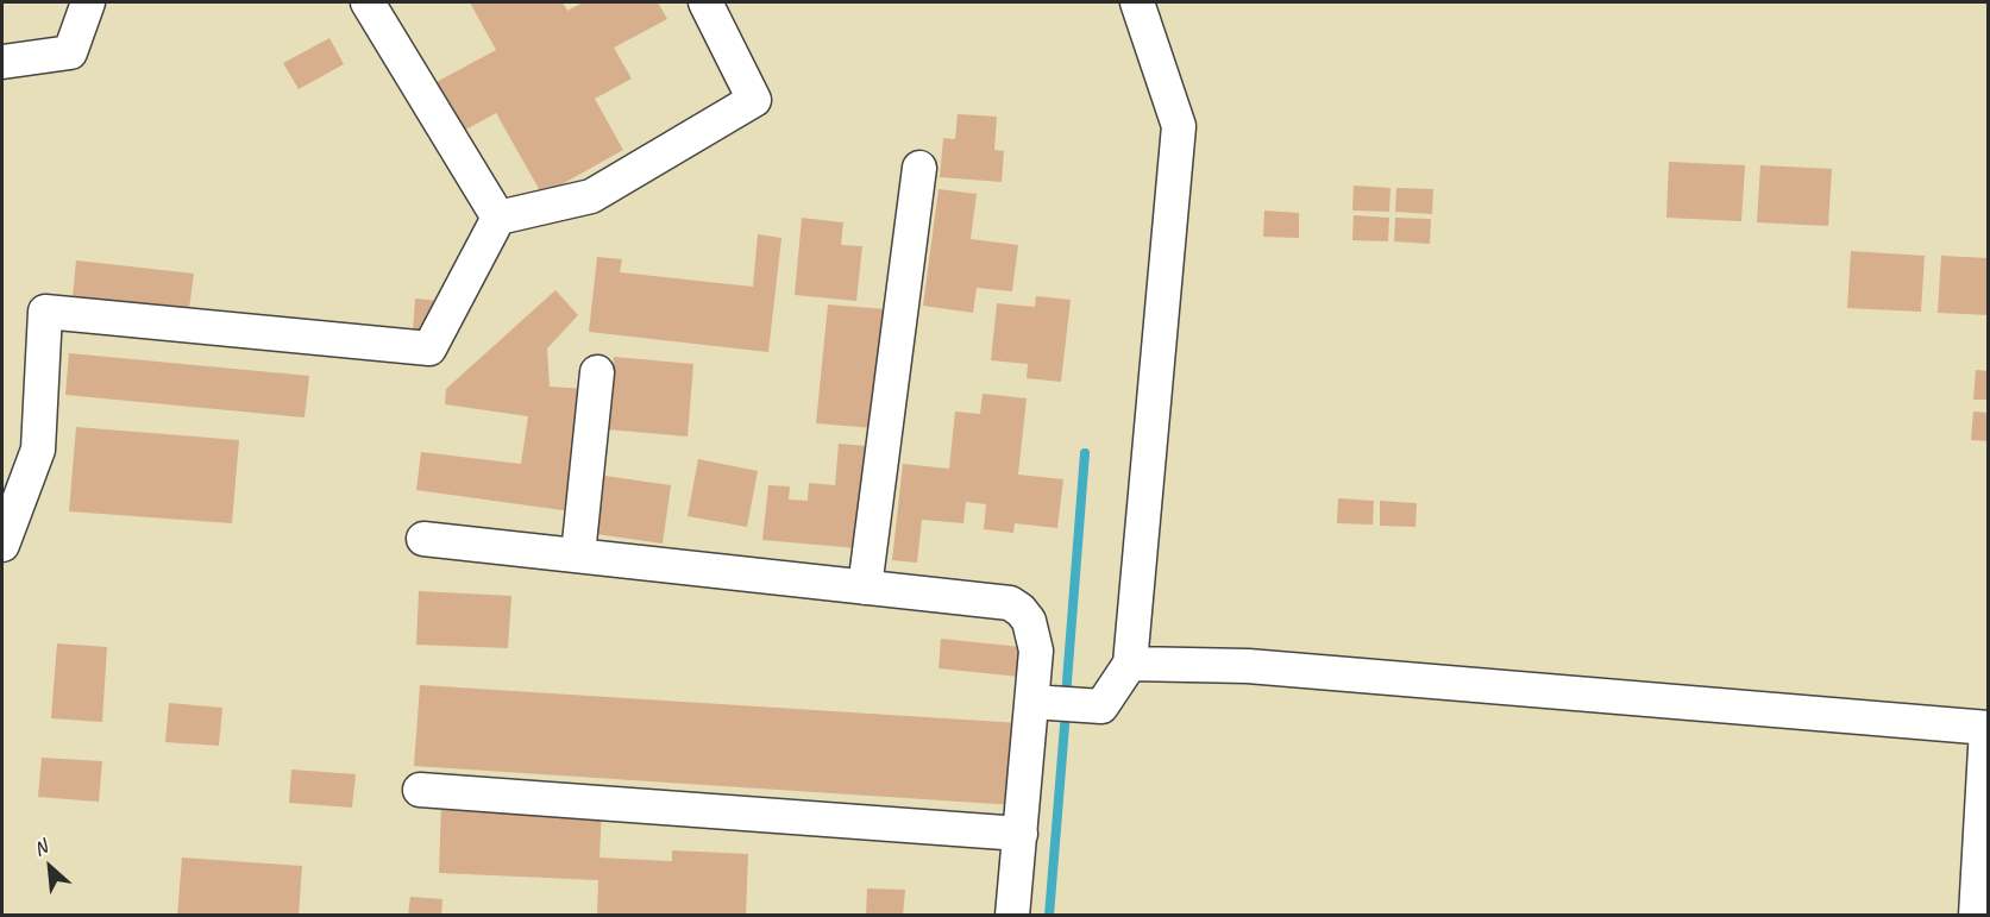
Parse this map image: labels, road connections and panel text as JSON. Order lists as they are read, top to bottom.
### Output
{
  "north": "top left"
}
